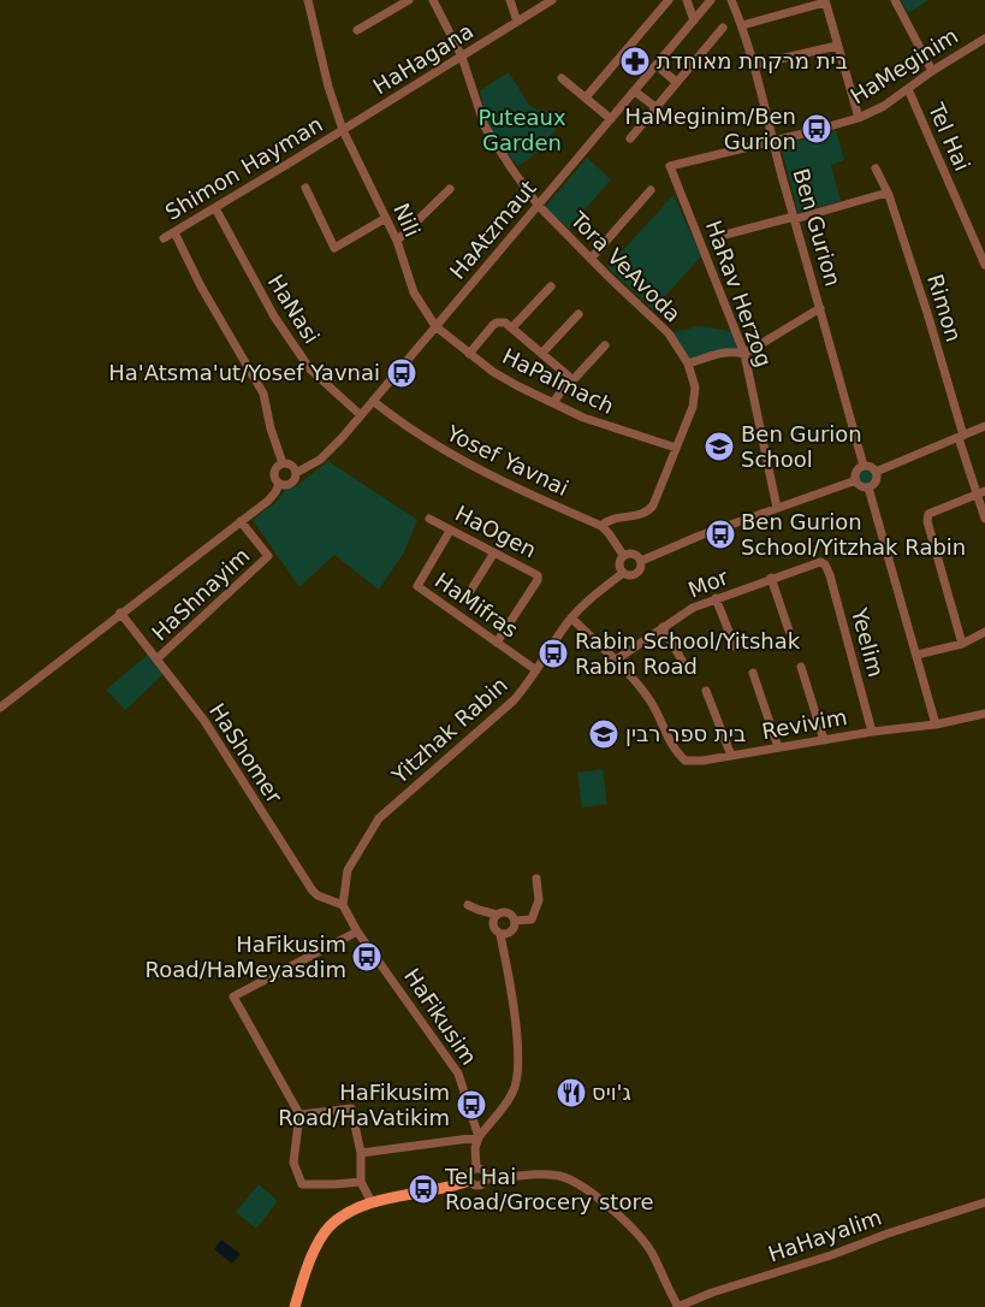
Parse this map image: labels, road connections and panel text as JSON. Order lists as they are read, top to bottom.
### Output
{
  "streets": {
    "street": [
      "HaHagana",
      "HaMeginim",
      "Tel Hai",
      "Shimon Hayman",
      "Nili",
      "Ben Gurion",
      "HaAtzmaut",
      "Tora VeAvoda",
      "HaRav Herzog",
      "Rimon",
      "HaNasi",
      "HaPalmach",
      "Yosef Yavnai",
      "HaOgen",
      "Mor",
      "HaShnayim",
      "HaMifras",
      "Yeelim",
      "Revivim",
      "Yitzhak Rabin",
      "HaShomer",
      "HaFikusim",
      "HaHayalim"
    ]
  },
  "crossings": [
    ["HaHagana", "Shimon Hayman"],
    ["HaHagana", "Nili"],
    ["HaHagana", "Tora VeAvoda"],
    ["HaMeginim", "Tel Hai"],
    ["HaMeginim", "Ben Gurion"],
    ["HaMeginim", "HaRav Herzog"],
    ["Shimon Hayman", "Nili"],
    ["Shimon Hayman", "HaNasi"],
    ["Nili", "HaAtzmaut"],
    ["Nili", "HaPalmach"],
    ["HaAtzmaut", "Tora VeAvoda"],
    ["HaAtzmaut", "HaNasi"],
    ["HaAtzmaut", "HaPalmach"],
    ["HaAtzmaut", "Yosef Yavnai"],
    ["Tora VeAvoda", "HaPalmach"],
    ["Tora VeAvoda", "Yosef Yavnai"],
    ["Yosef Yavnai", "Yitzhak Rabin"],
    ["HaOgen", "HaMifras"],
    ["Mor", "Yeelim"],
    ["Mor", "Revivim"],
    ["HaShnayim", "HaShomer"],
    ["HaMifras", "Yitzhak Rabin"],
    ["Yeelim", "Revivim"],
    ["Yitzhak Rabin", "HaShomer"]
  ],
  "parks": ["Puteaux Garden"],
  "places": {
    "pharmacy": ["בית מרקחת מאוחדת"],
    "bus stop": [
      "HaMeginim/Ben Gurion",
      "Ha'Atsma'ut/Yosef Yavnai",
      "Ben Gurion School/Yitzhak Rabin",
      "Rabin School/Yitshak Rabin Road",
      "HaFikusim Road/HaMeyasdim",
      "HaFikusim Road/HaVatikim",
      "Tel Hai Road/Grocery store"
    ],
    "school or university": ["Ben Gurion School", "בית ספר רבין"],
    "restaurant": ["ג'ויס"]
  }
}
